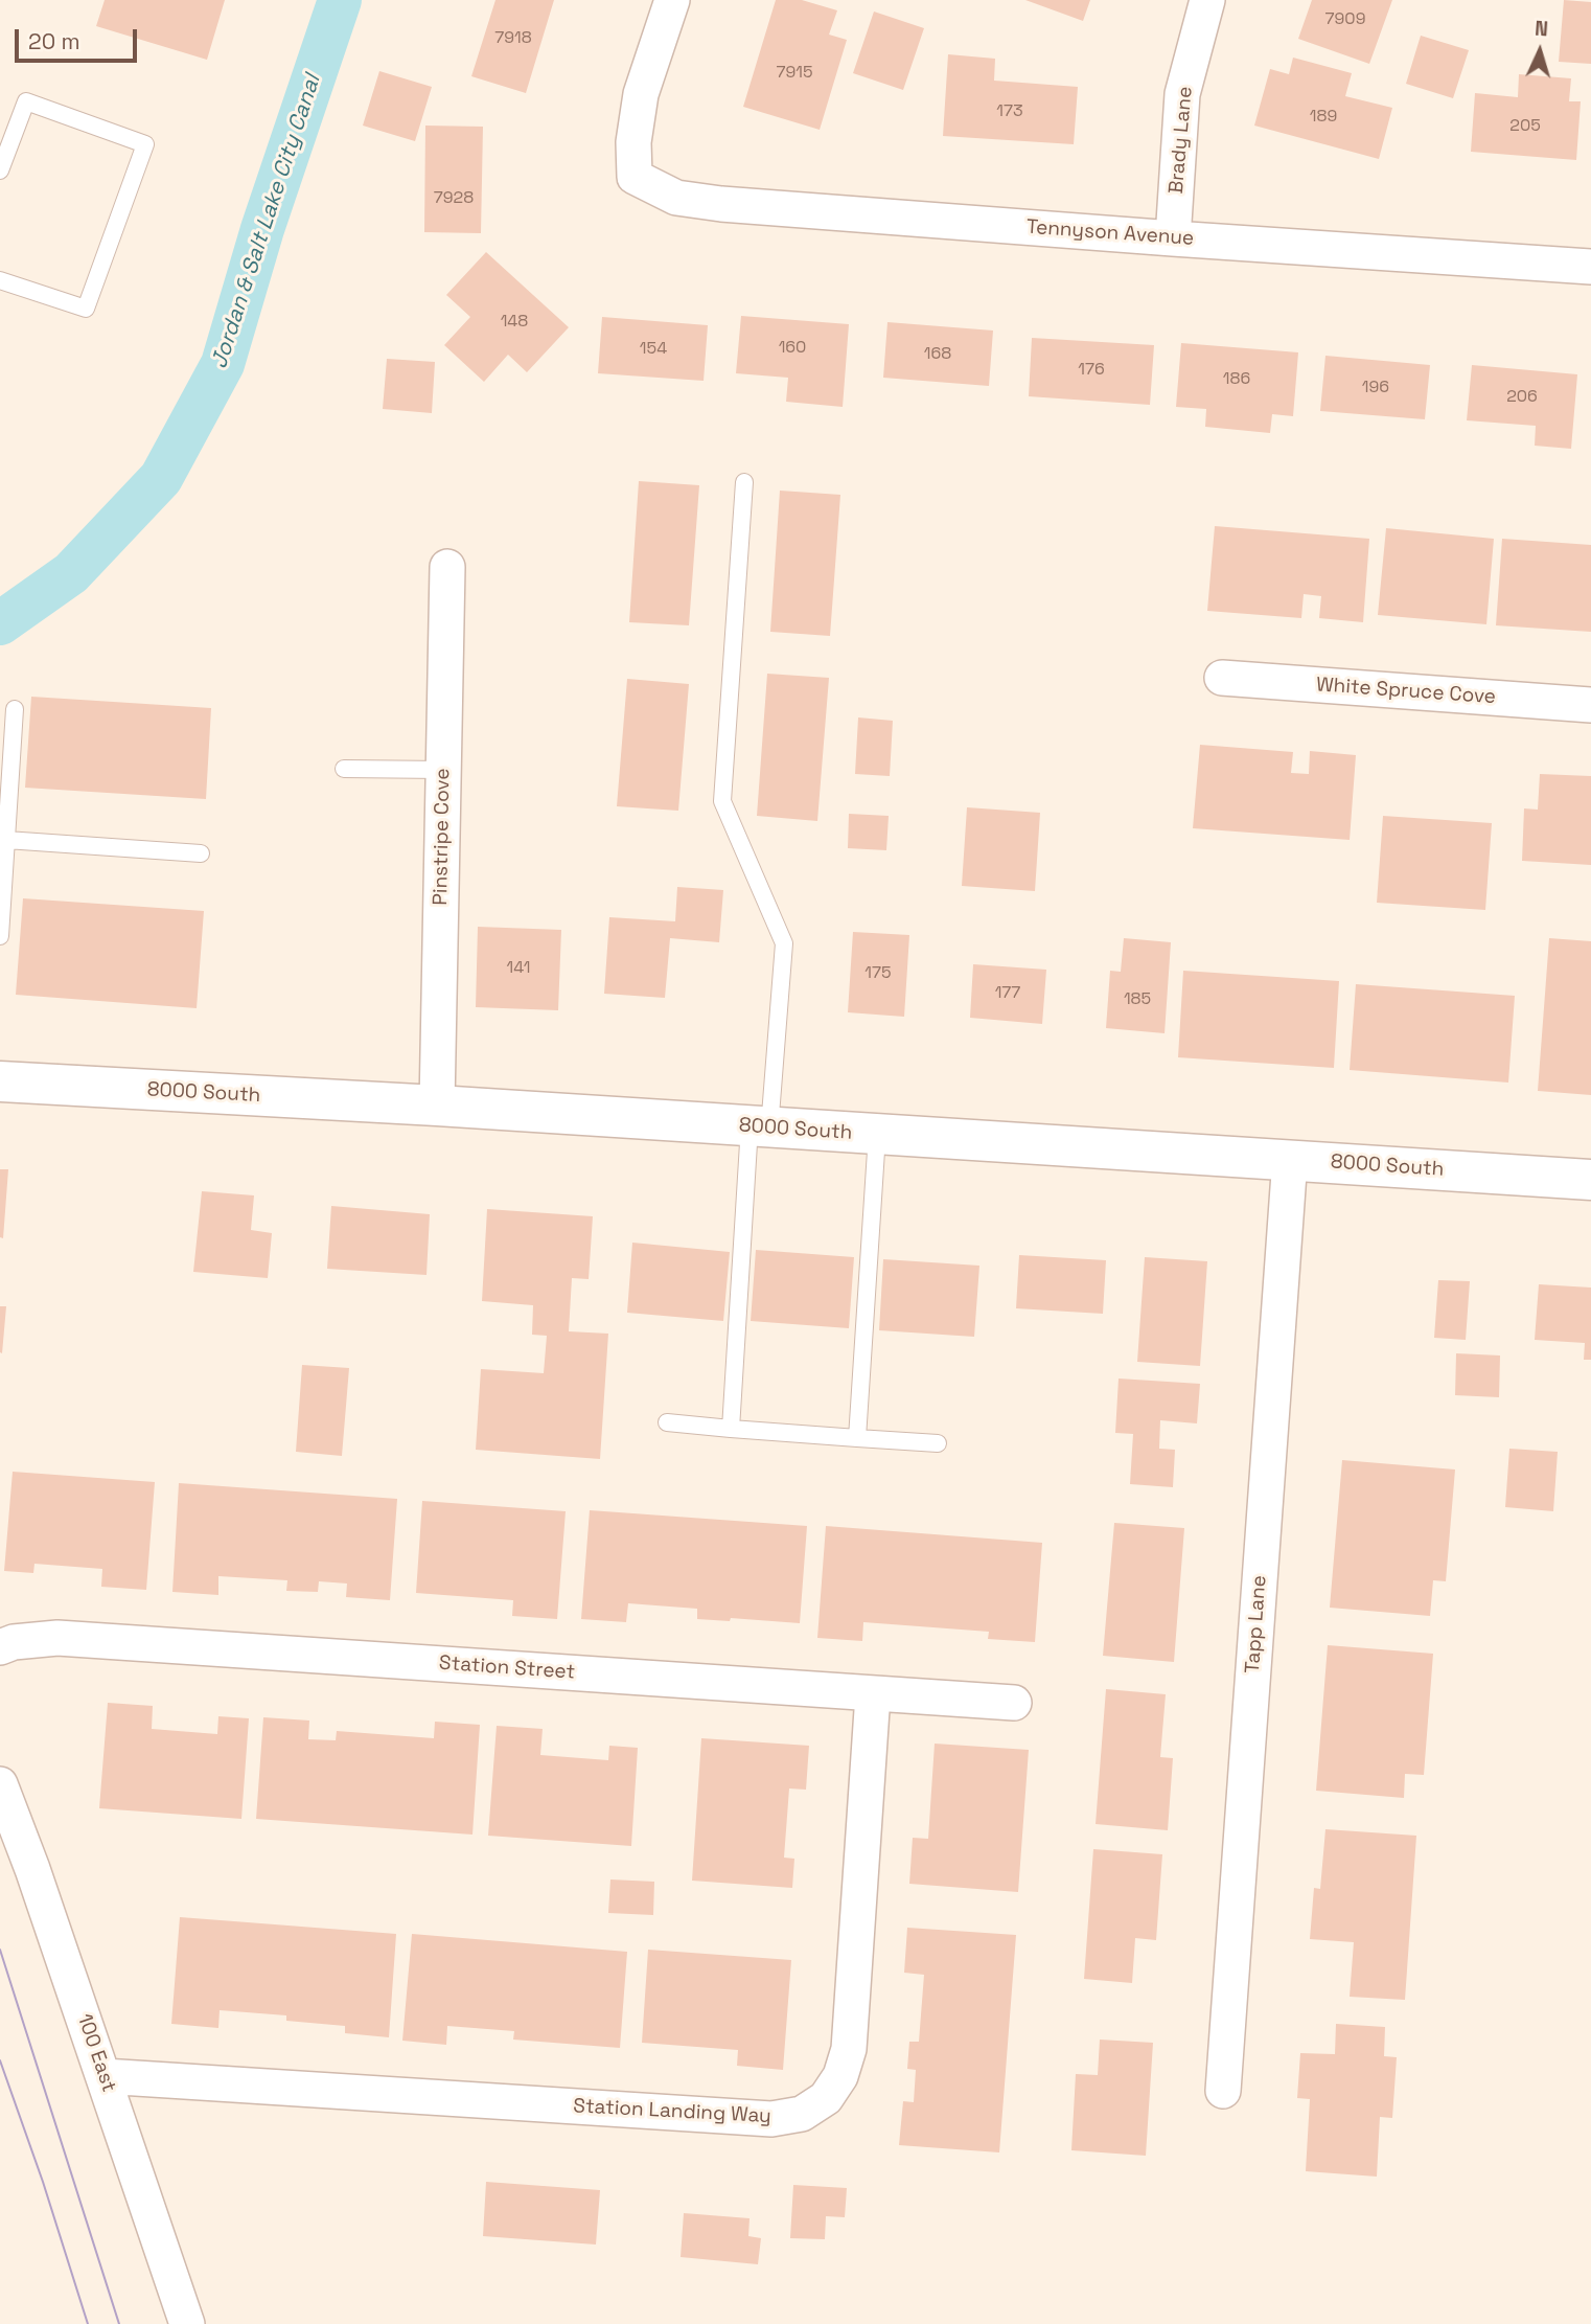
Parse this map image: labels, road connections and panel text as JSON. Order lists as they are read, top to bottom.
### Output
{
  "streets": {
    "street": [
      "Brady Lane",
      "Tennyson Avenue",
      "White Spruce Cove",
      "Pinstripe Cove",
      "8000 South",
      "Tapp Lane",
      "Station Street",
      "100 East",
      "Station Landing Way"
    ]
  },
  "crossings": [
    ["Brady Lane", "Tennyson Avenue"],
    ["Pinstripe Cove", "8000 South"],
    ["8000 South", "Tapp Lane"],
    ["Station Street", "Station Landing Way"],
    ["100 East", "Station Landing Way"]
  ],
  "water": ["Jordan & Salt Lake City Canal"],
  "house_numbers": [
    "7909",
    "7918",
    "7915",
    "173",
    "189",
    "205",
    "7928",
    "148",
    "160",
    "154",
    "168",
    "176",
    "186",
    "196",
    "206",
    "141",
    "175",
    "177",
    "185"
  ],
  "scale_bar": "20 m",
  "north": "top"
}
